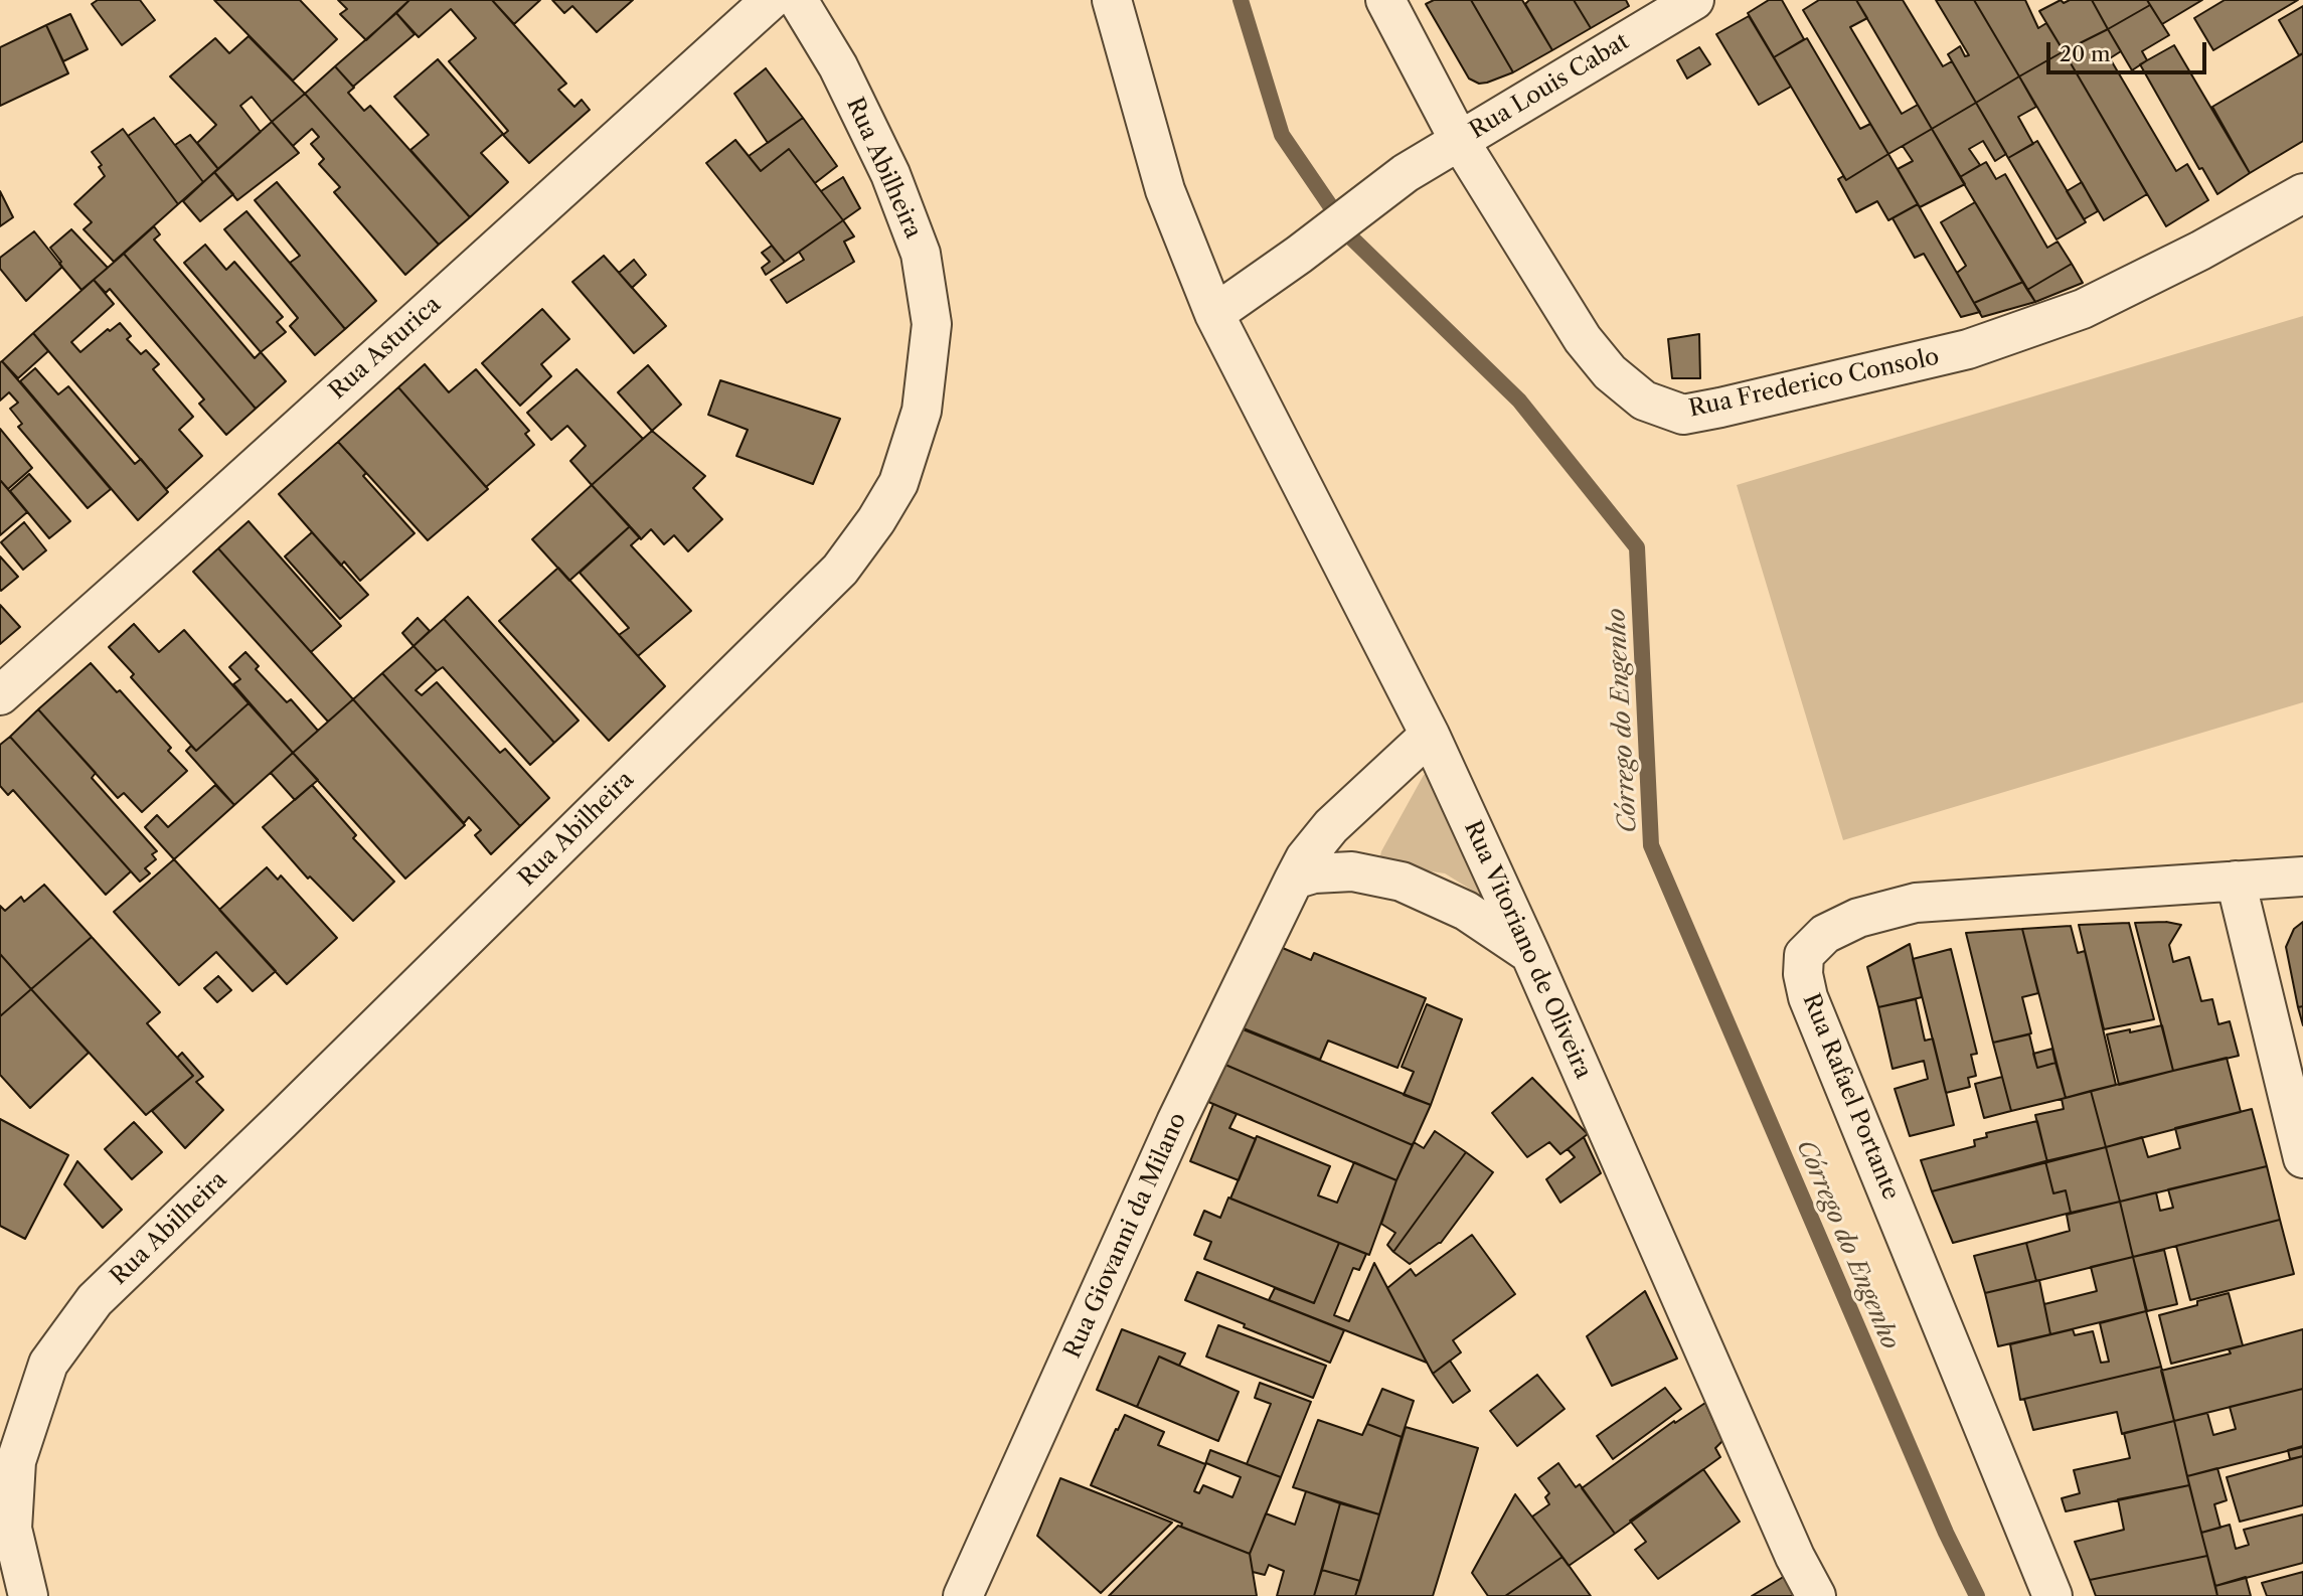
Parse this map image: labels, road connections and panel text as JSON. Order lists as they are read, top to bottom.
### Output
{
  "streets": {
    "street": [
      "Rua Louis Cabat",
      "Rua Abilheira",
      "Rua Asturica",
      "Rua Frederico Consolo",
      "Rua Vitoriano de Oliveira",
      "Rua Rafael Portante",
      "Rua Giovanni da Milano"
    ]
  },
  "crossings": [
    ["Rua Louis Cabat", "Rua Frederico Consolo"],
    ["Rua Louis Cabat", "Rua Vitoriano de Oliveira"],
    ["Rua Vitoriano de Oliveira", "Rua Giovanni da Milano"]
  ],
  "water": ["Córrego do Engenho"],
  "scale_bar": "20 m"
}
